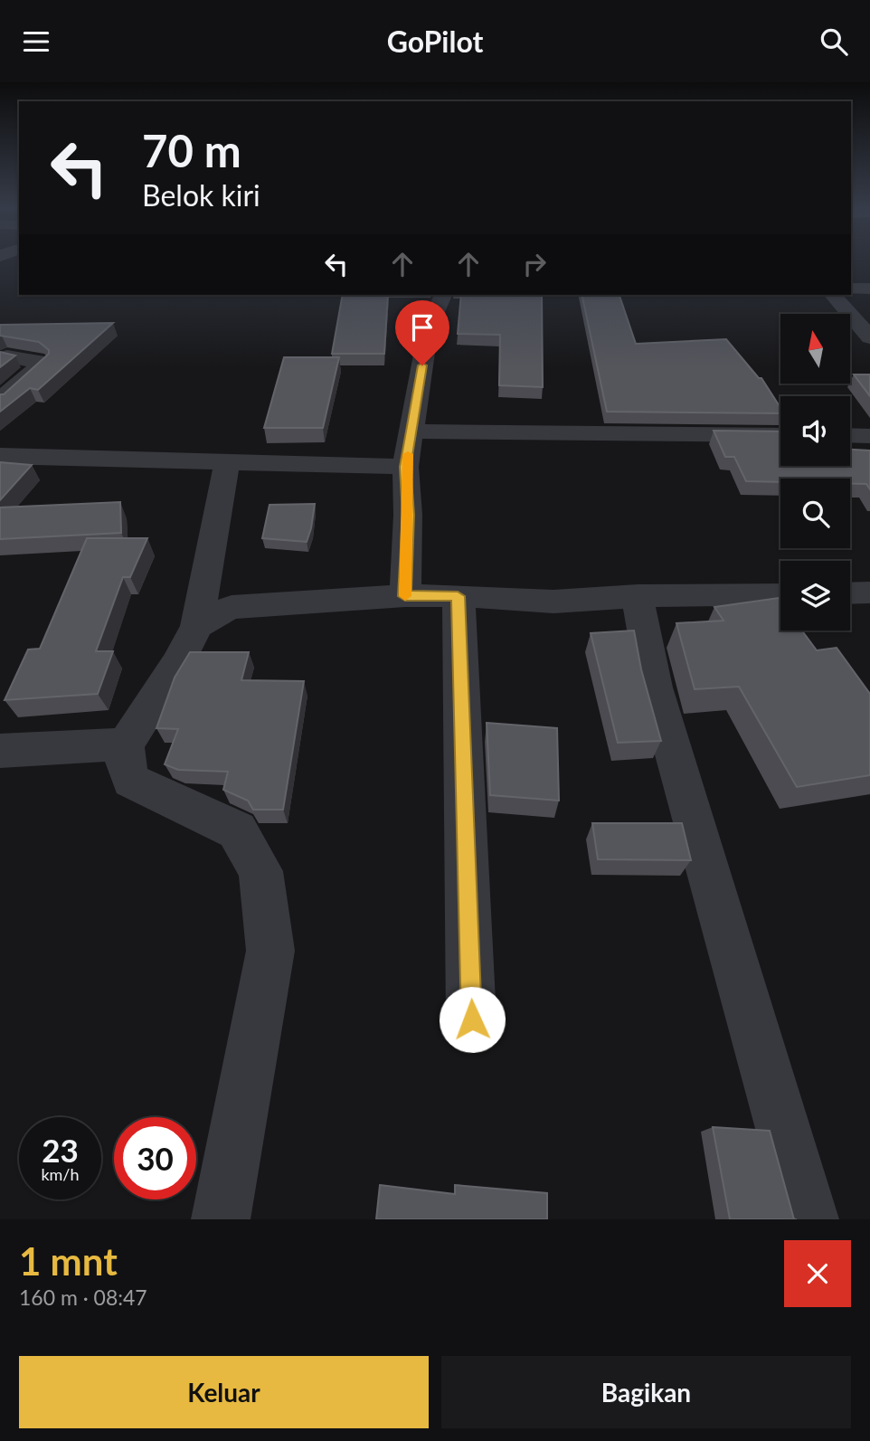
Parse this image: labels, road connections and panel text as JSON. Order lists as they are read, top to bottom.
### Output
{
  "north": "top",
  "page": {
    "header": "GoPilot",
    "turn": ["70 m", "Belok kiri"],
    "speed": "23 km/h",
    "limit": "30",
    "heading": ["1 mnt", "160 m · 08:47"],
    "buttons": ["Keluar", "Bagikan"]
  }
}
